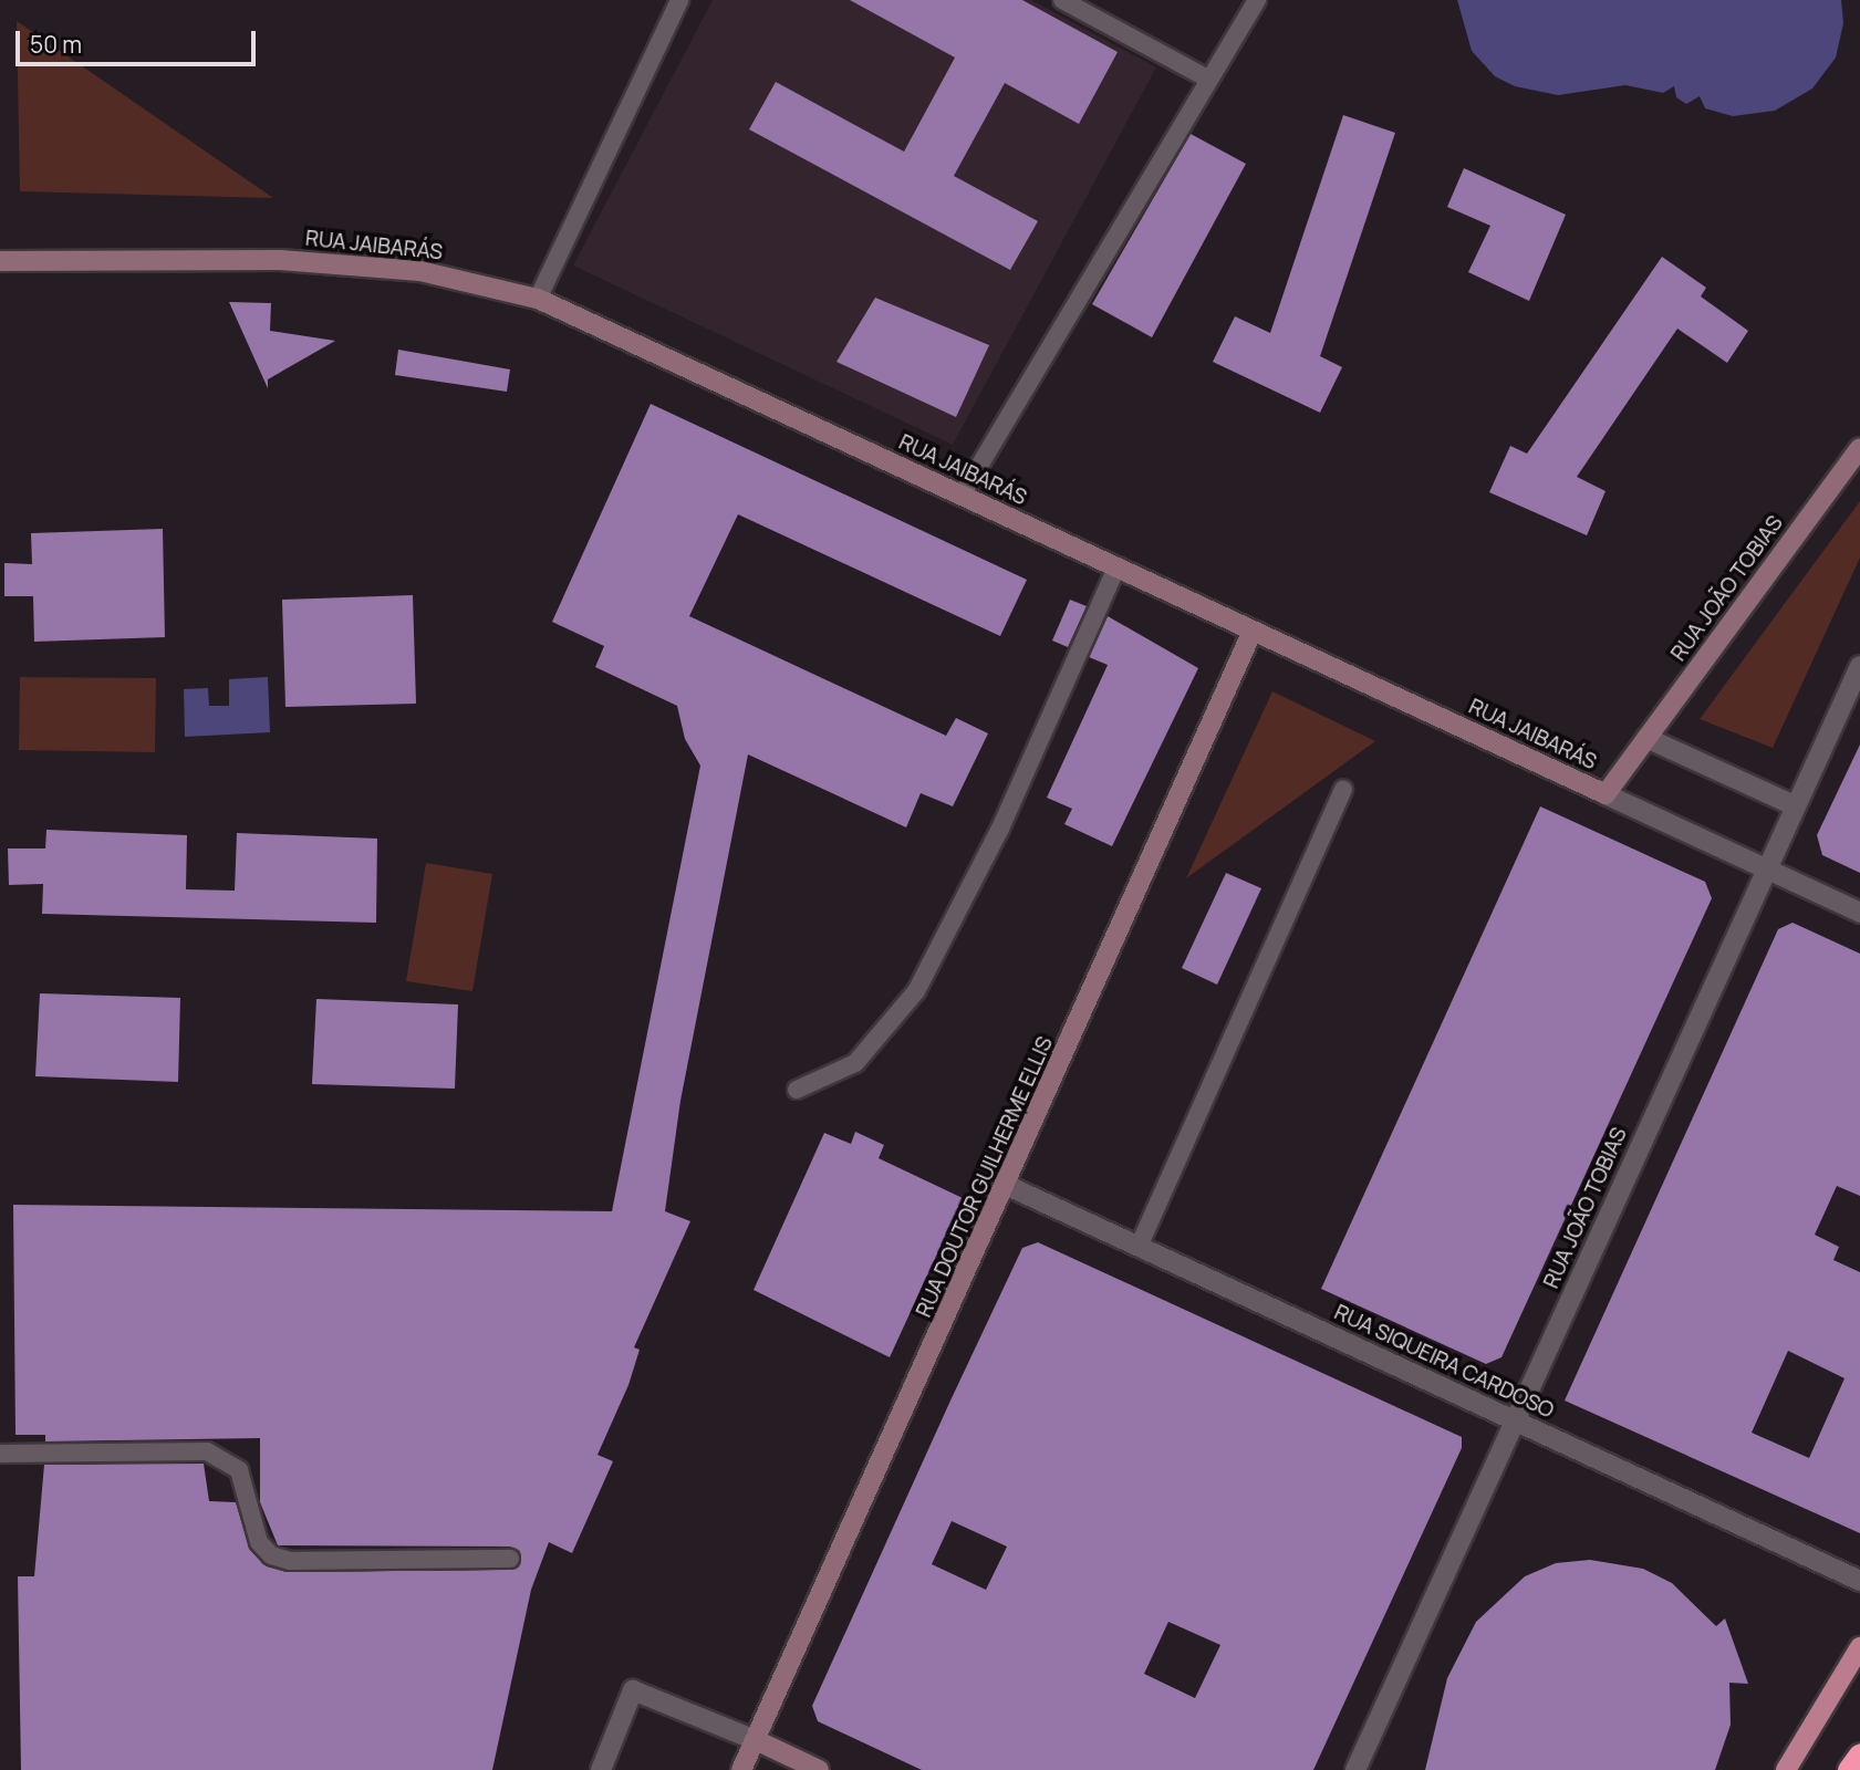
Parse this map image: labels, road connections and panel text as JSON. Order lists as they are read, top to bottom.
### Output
{
  "streets": {
    "street": [
      "RUA JAIBARÁS",
      "RUA JOÃO TOBIAS",
      "RUA DOUTOR GUILHERME ELLIS",
      "RUA SIQUEIRA CARDOSO"
    ]
  },
  "crossings": [
    ["RUA JAIBARÁS", "RUA JOÃO TOBIAS"],
    ["RUA JAIBARÁS", "RUA DOUTOR GUILHERME ELLIS"],
    ["RUA JOÃO TOBIAS", "RUA SIQUEIRA CARDOSO"],
    ["RUA DOUTOR GUILHERME ELLIS", "RUA SIQUEIRA CARDOSO"]
  ],
  "scale_bar": "50 m"
}
